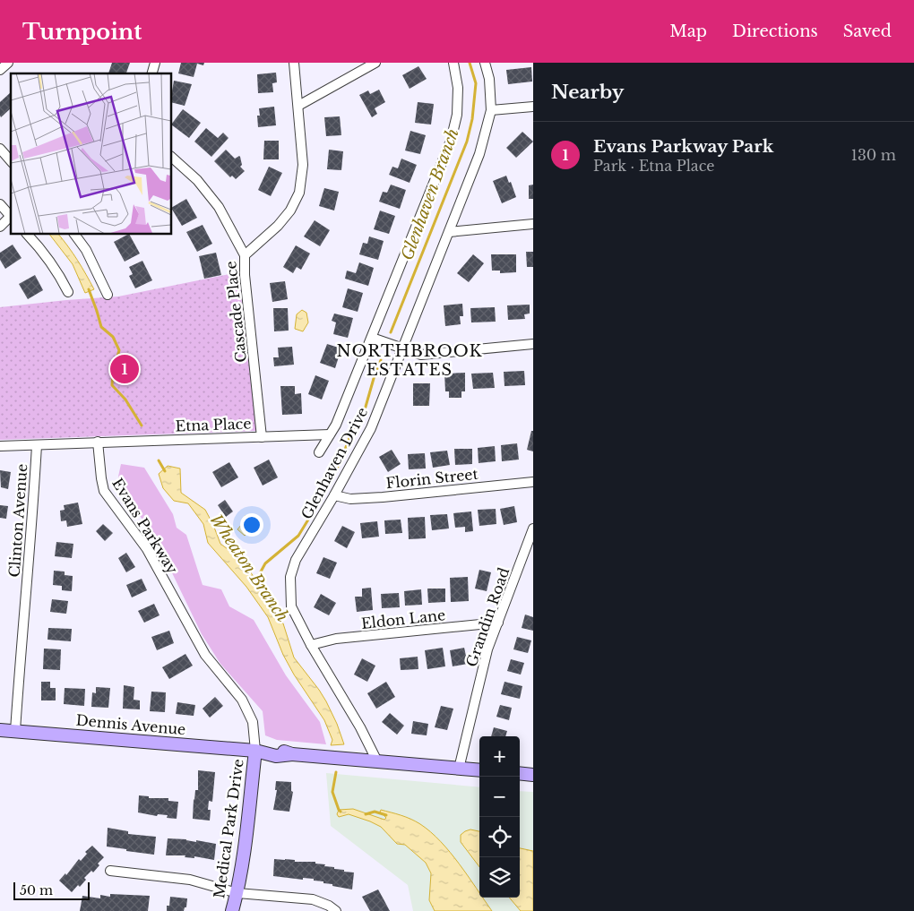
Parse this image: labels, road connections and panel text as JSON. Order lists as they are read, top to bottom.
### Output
{
  "streets": {
    "street": [
      "Cascade Place",
      "Etna Place",
      "Glenhaven Drive",
      "Florin Street",
      "Clinton Avenue",
      "Evans Parkway",
      "Grandin Road",
      "Eldon Lane",
      "Dennis Avenue",
      "Medical Park Drive"
    ]
  },
  "crossings": [
    ["Cascade Place", "Etna Place"],
    ["Etna Place", "Glenhaven Drive"],
    ["Etna Place", "Evans Parkway"],
    ["Glenhaven Drive", "Florin Street"],
    ["Glenhaven Drive", "Eldon Lane"],
    ["Glenhaven Drive", "Dennis Avenue"],
    ["Clinton Avenue", "Dennis Avenue"],
    ["Evans Parkway", "Dennis Avenue"],
    ["Evans Parkway", "Medical Park Drive"],
    ["Grandin Road", "Eldon Lane"],
    ["Grandin Road", "Dennis Avenue"],
    ["Dennis Avenue", "Medical Park Drive"]
  ],
  "districts": ["NORTHBROOK ESTATES"],
  "water": ["Glenhaven Branch", "Wheaton Branch"],
  "scale_bar": "50 m",
  "page": {
    "header": "Turnpoint",
    "nav": ["Map", "Directions", "Saved"],
    "heading": "Nearby",
    "list": [
      {
        "mark": "1",
        "name": "Evans Parkway Park",
        "note": "Park · Etna Place",
        "value": "130 m"
      }
    ],
    "pins": "1",
    "map_buttons": ["+", "−"],
    "scale": "50 m"
  }
}
